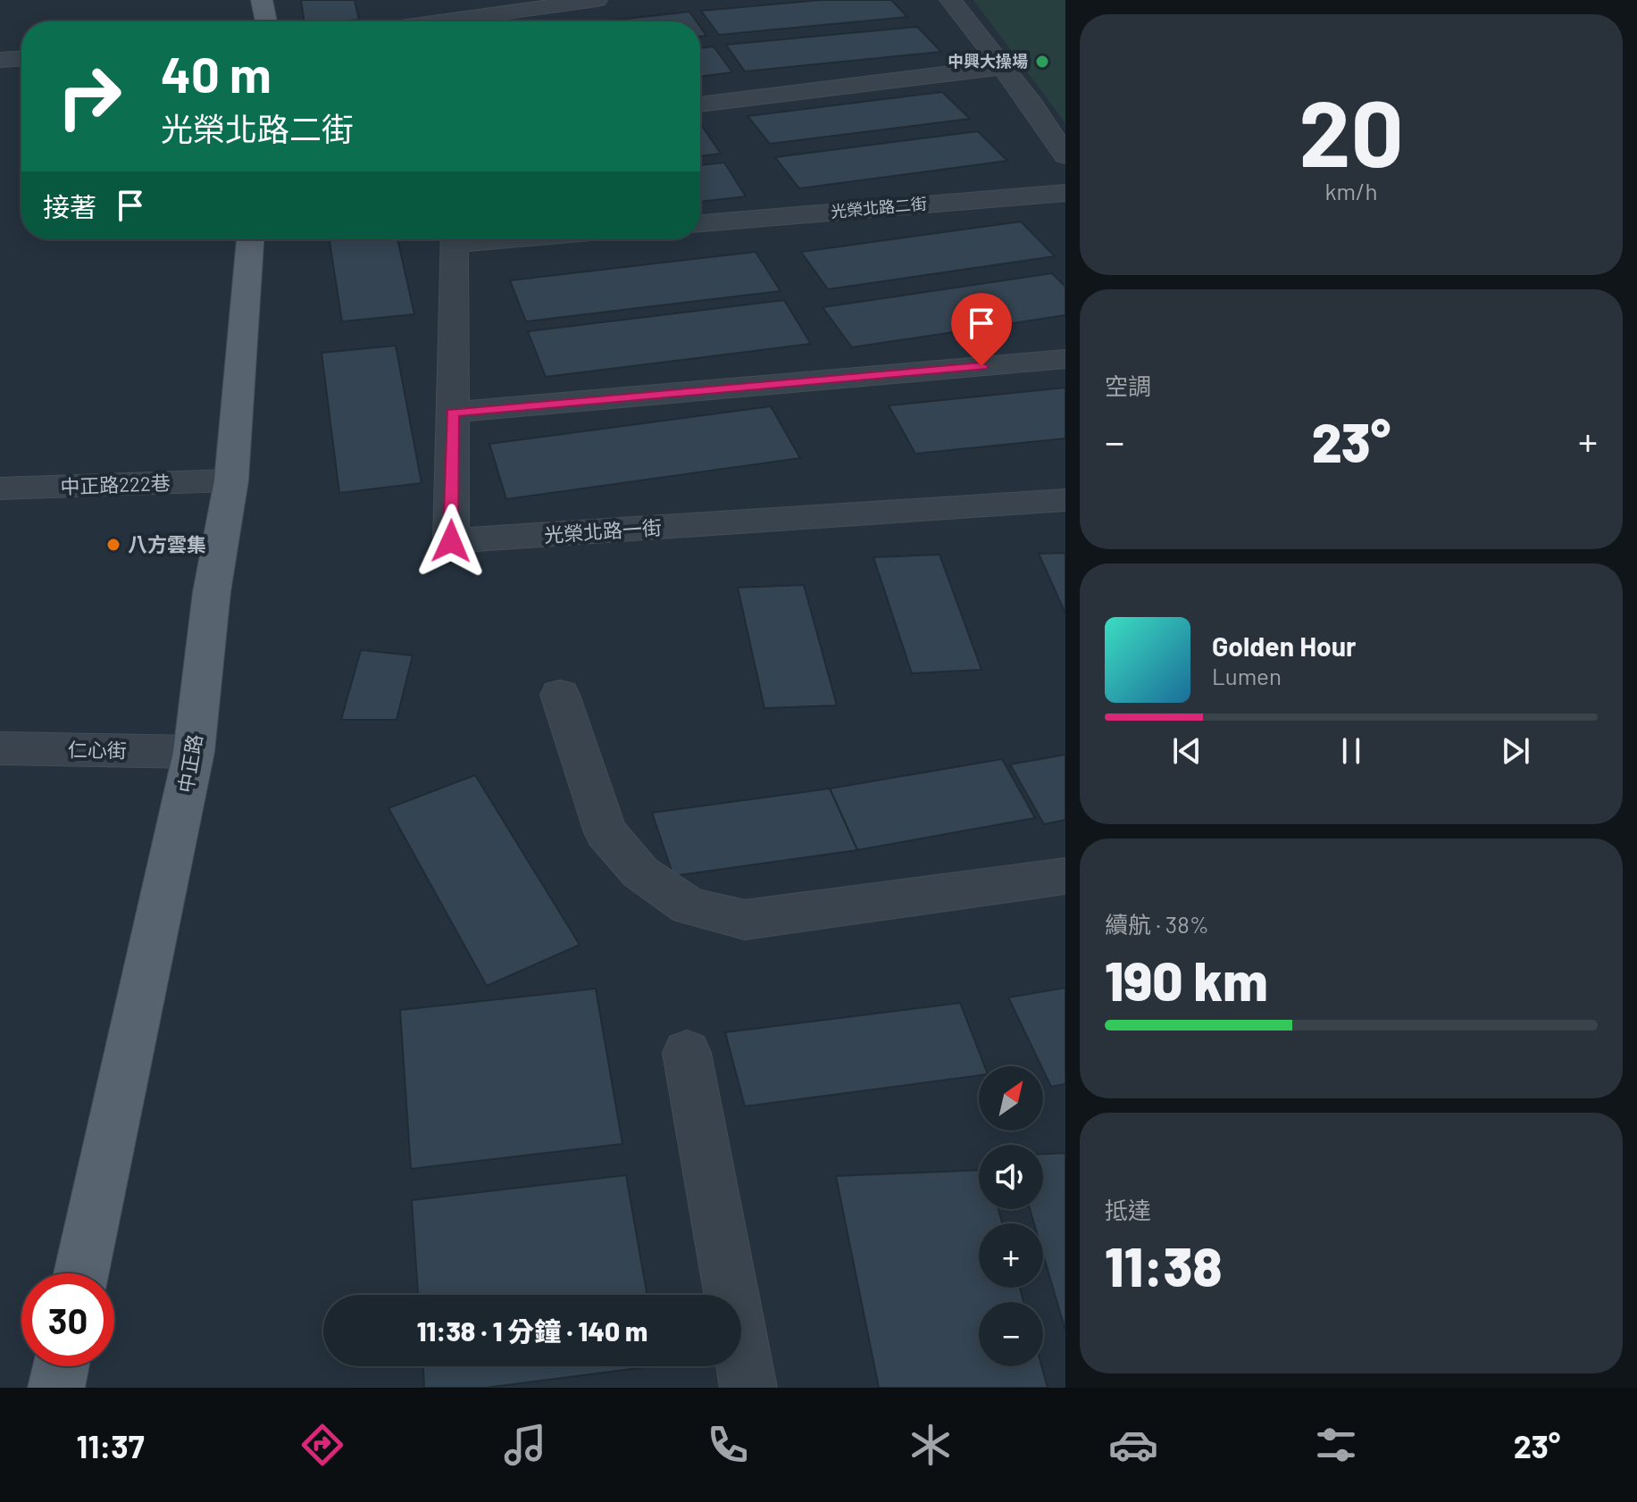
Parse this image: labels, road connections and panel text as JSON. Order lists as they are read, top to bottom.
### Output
{
  "streets": {
    "main road": ["中正路"],
    "street": [
      "光榮北路二街",
      "中正路222巷",
      "光榮北路一街",
      "仁心街"
    ]
  },
  "crossings": [
    ["中正路222巷", "中正路"],
    ["仁心街", "中正路"]
  ],
  "places": ["中興大操場", "八方雲集"],
  "north": "top right",
  "page": {
    "tile": [
      ["20", "km/h"],
      "空調",
      ["續航 · 38%", "190 km"],
      ["抵達", "11:38"]
    ],
    "turn": ["40 m", "光榮北路二街"],
    "then": "接著",
    "heat": ["−", "23°", "+"],
    "song": ["Golden Hour", "Lumen"],
    "map_buttons": ["+", "−"],
    "limit": "30",
    "trip": "11:38 · 1 分鐘 · 140 m",
    "tabs": ["11:37", "23°"]
  }
}
